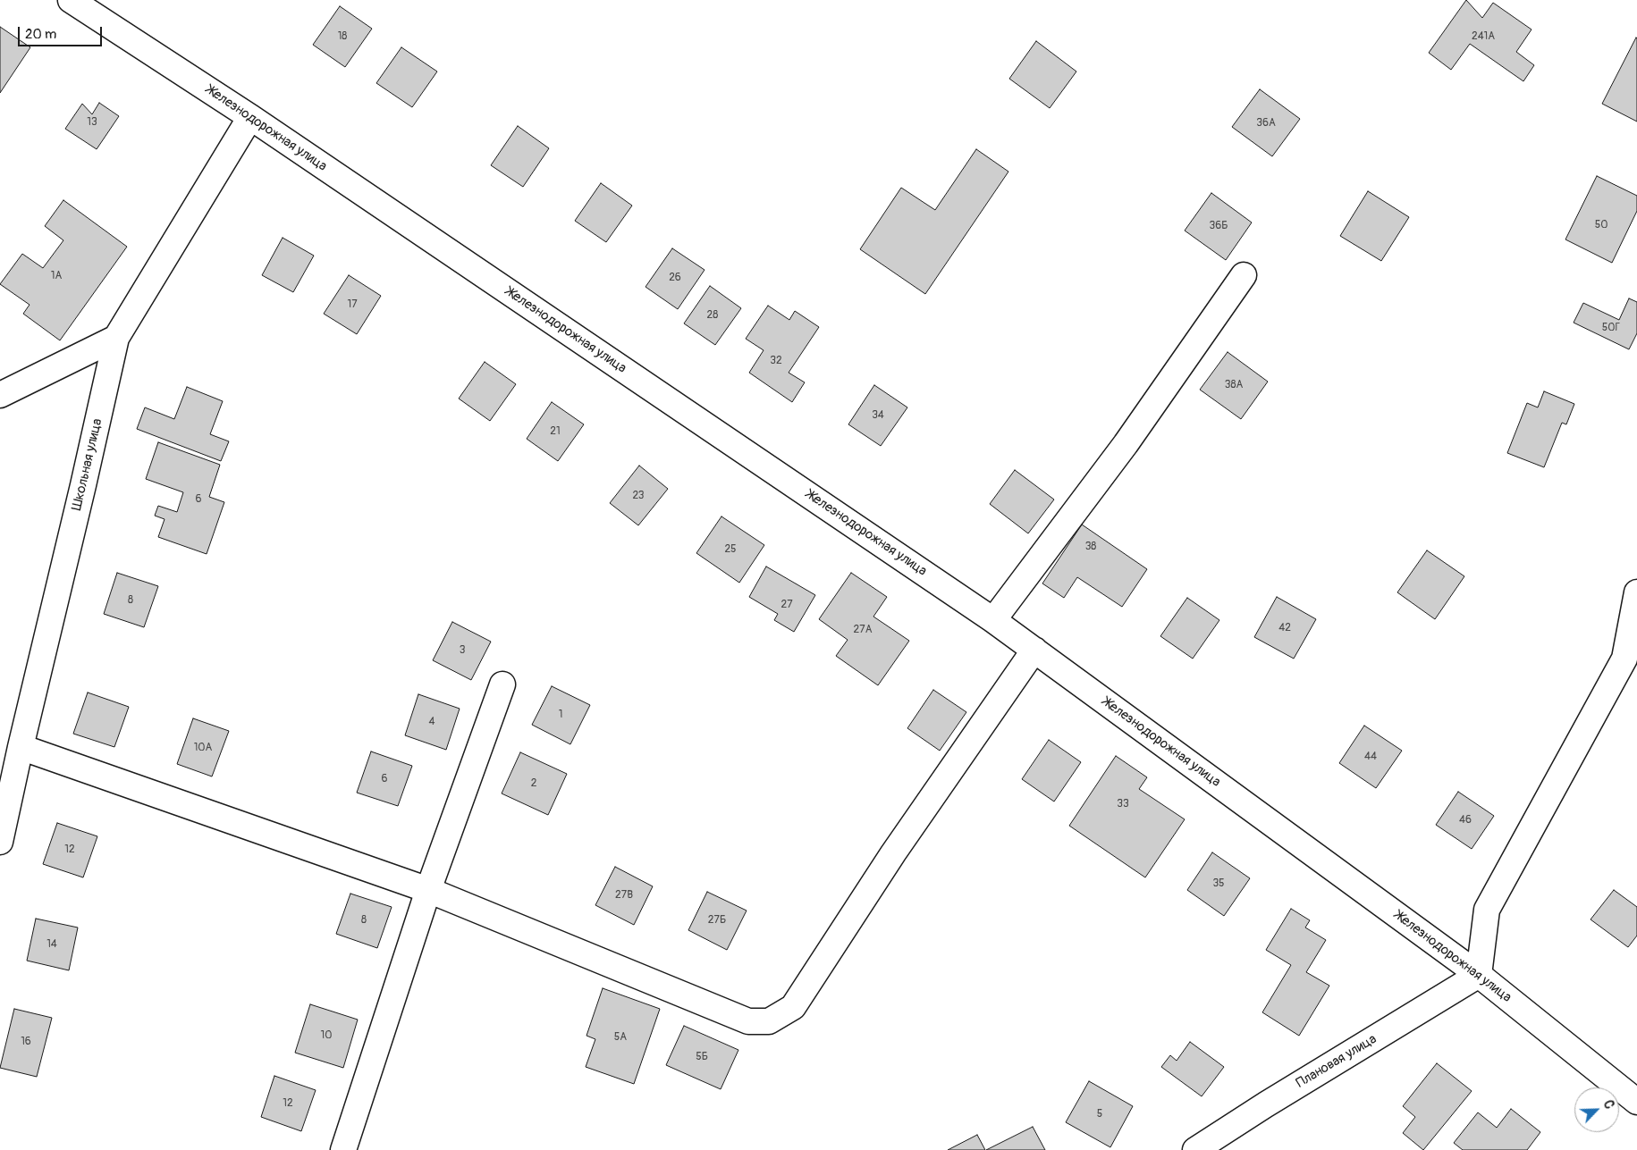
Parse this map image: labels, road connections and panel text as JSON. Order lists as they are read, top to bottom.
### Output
{
  "streets": {
    "street": ["Железнодорожная улица", "Школьная улица", "Плановая улица"]
  },
  "crossings": [
    ["Железнодорожная улица", "Школьная улица"],
    ["Железнодорожная улица", "Плановая улица"]
  ],
  "house_numbers": [
    "18",
    "241А",
    "13",
    "36А",
    "50",
    "36Б",
    "1А",
    "26",
    "17",
    "28",
    "50Г",
    "32",
    "38А",
    "34",
    "21",
    "23",
    "6",
    "38",
    "25",
    "8",
    "27",
    "42",
    "27А",
    "3",
    "1",
    "4",
    "10А",
    "44",
    "6",
    "2",
    "33",
    "46",
    "12",
    "35",
    "27В",
    "8",
    "27Б",
    "14",
    "10",
    "5А",
    "16",
    "5Б",
    "12",
    "5"
  ],
  "scale_bar": "20 m",
  "north": "top right"
}
